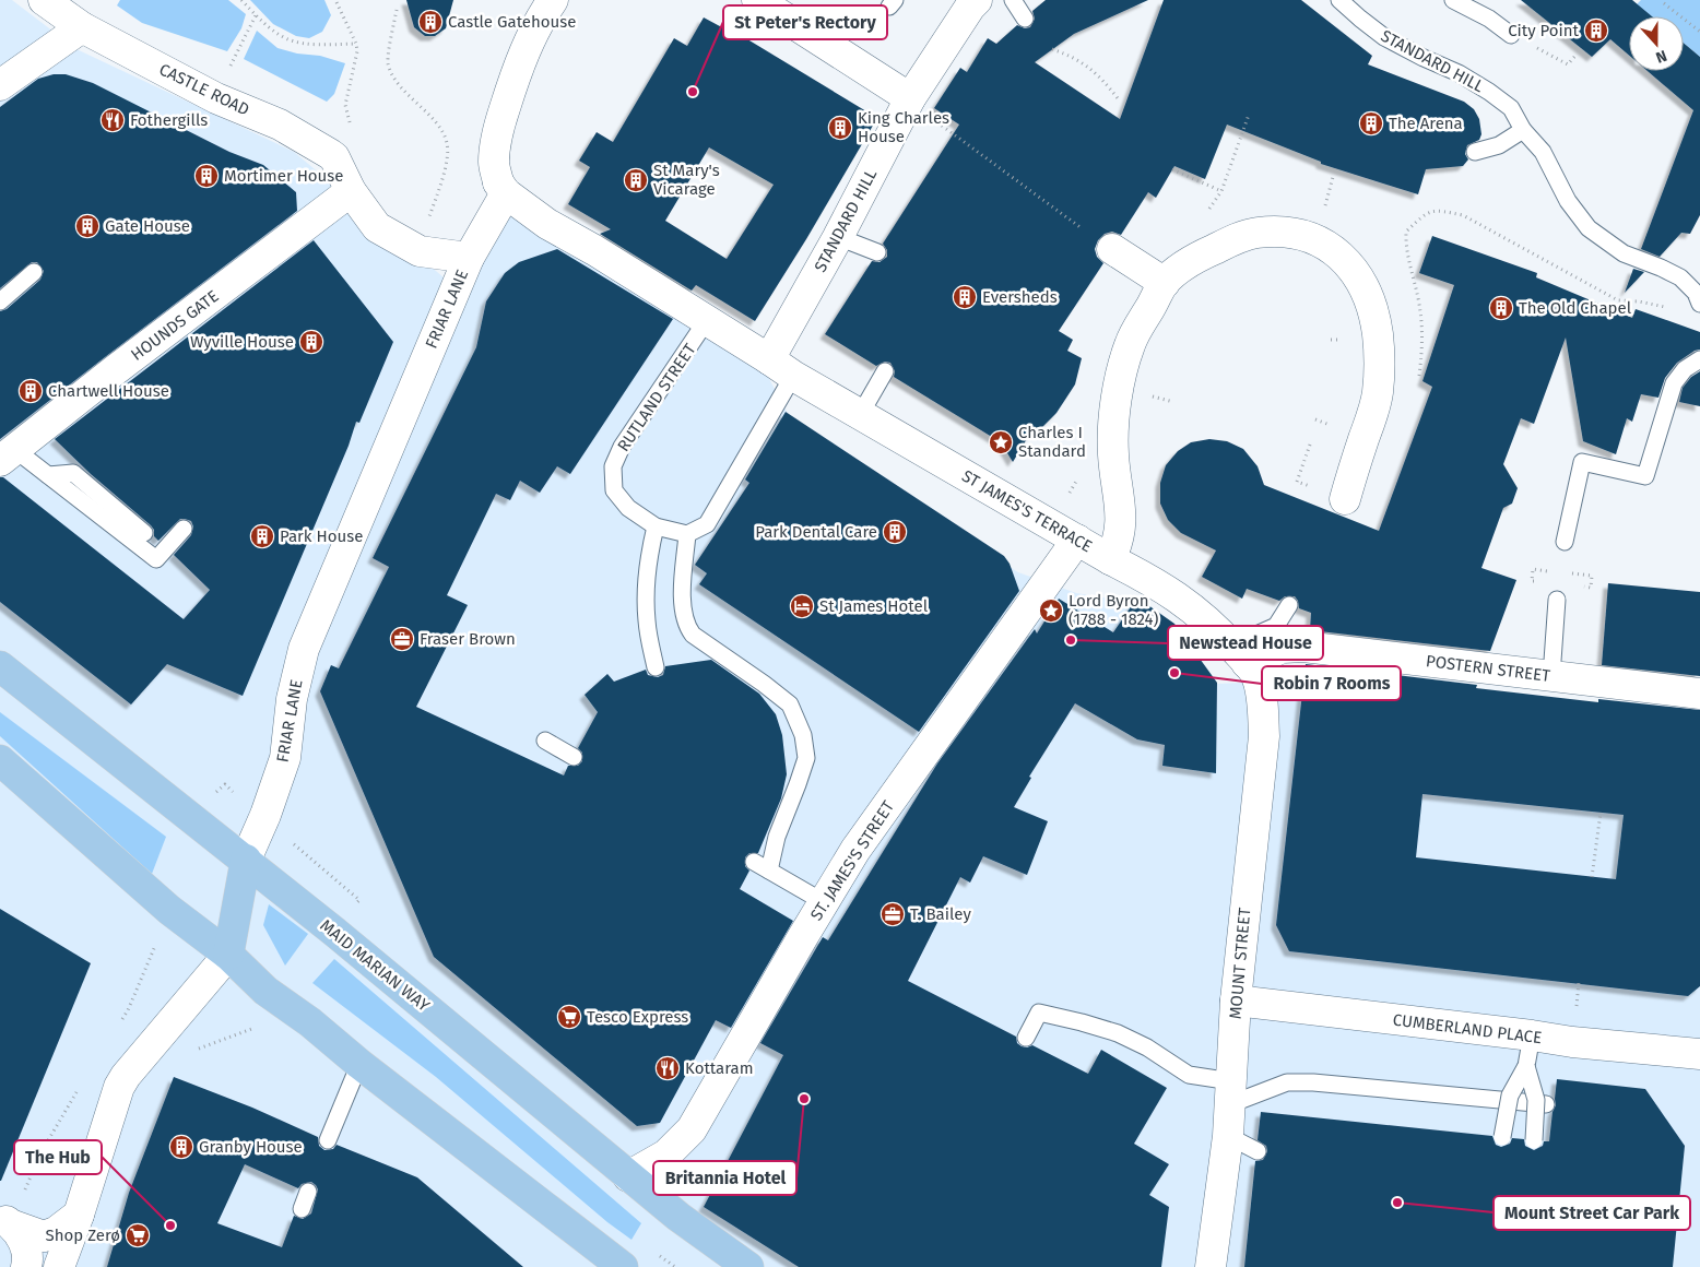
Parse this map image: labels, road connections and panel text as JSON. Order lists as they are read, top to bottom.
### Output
{
  "streets": {
    "main road": ["FRIAR LANE", "MAID MARIAN WAY"],
    "street": [
      "STANDARD HILL",
      "CASTLE ROAD",
      "HOUNDS GATE",
      "ST JAMES'S TERRACE",
      "POSTERN STREET",
      "ST. JAMES'S STREET",
      "MOUNT STREET",
      "CUMBERLAND PLACE"
    ],
    "lane": ["RUTLAND STREET"]
  },
  "crossings": [
    ["STANDARD HILL", "ST JAMES'S TERRACE"],
    ["CASTLE ROAD", "HOUNDS GATE"],
    ["FRIAR LANE", "MAID MARIAN WAY"],
    ["ST JAMES'S TERRACE", "POSTERN STREET"],
    ["ST JAMES'S TERRACE", "ST. JAMES'S STREET"],
    ["ST JAMES'S TERRACE", "MOUNT STREET"],
    ["POSTERN STREET", "MOUNT STREET"],
    ["ST. JAMES'S STREET", "MAID MARIAN WAY"],
    ["MOUNT STREET", "CUMBERLAND PLACE"]
  ],
  "places": {
    "building": [
      "Castle Gatehouse",
      "City Point",
      "The Arena",
      "King Charles House",
      "Mortimer House",
      "St Mary's Vicarage",
      "Gate House",
      "Eversheds",
      "The Old Chapel",
      "Wyville House",
      "Chartwell House",
      "Park Dental Care",
      "Park House",
      "Granby House"
    ],
    "other": [
      "St Peter's Rectory",
      "Newstead House",
      "Robin 7 Rooms",
      "Britannia Hotel",
      "Mount Street Car Park",
      "The Hub"
    ],
    "restaurant": ["Fothergills", "Kottaram"],
    "place": ["Charles I Standard", "Lord Byron (1788 - 1824)"],
    "hotel": ["St James Hotel"],
    "office": ["Fraser Brown", "T. Bailey"],
    "supermarket": ["Tesco Express", "Shop Zerø"]
  },
  "north": "bottom"
}
